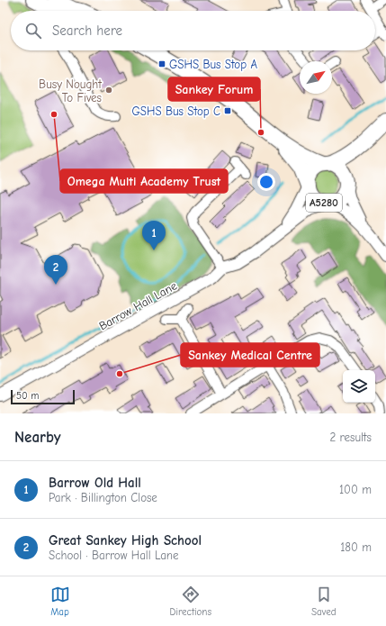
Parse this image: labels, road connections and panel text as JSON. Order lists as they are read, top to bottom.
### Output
{
  "streets": {
    "main road": ["A5280"],
    "street": ["Barrow Hall Lane"]
  },
  "crossings": [
    ["A5280", "Barrow Hall Lane"]
  ],
  "places": {
    "transit": ["GSHS Bus Stop A", "GSHS Bus Stop C"],
    "other": [
      "Busy Nought To Fives",
      "Omega Multi Academy Trust",
      "Sankey Forum",
      "Sankey Medical Centre"
    ]
  },
  "scale_bar": "50 m",
  "north": "top right",
  "page": {
    "search": "Search here",
    "pins": ["1", "2"],
    "scale": "50 m",
    "heading": ["Nearby", "2 results"],
    "list": [
      {
        "mark": "1",
        "name": "Barrow Old Hall",
        "note": "Park · Billington Close",
        "value": "100 m"
      },
      {
        "mark": "2",
        "name": "Great Sankey High School",
        "note": "School · Barrow Hall Lane",
        "value": "180 m"
      }
    ],
    "nav": ["Map", "Directions", "Saved"]
  }
}
